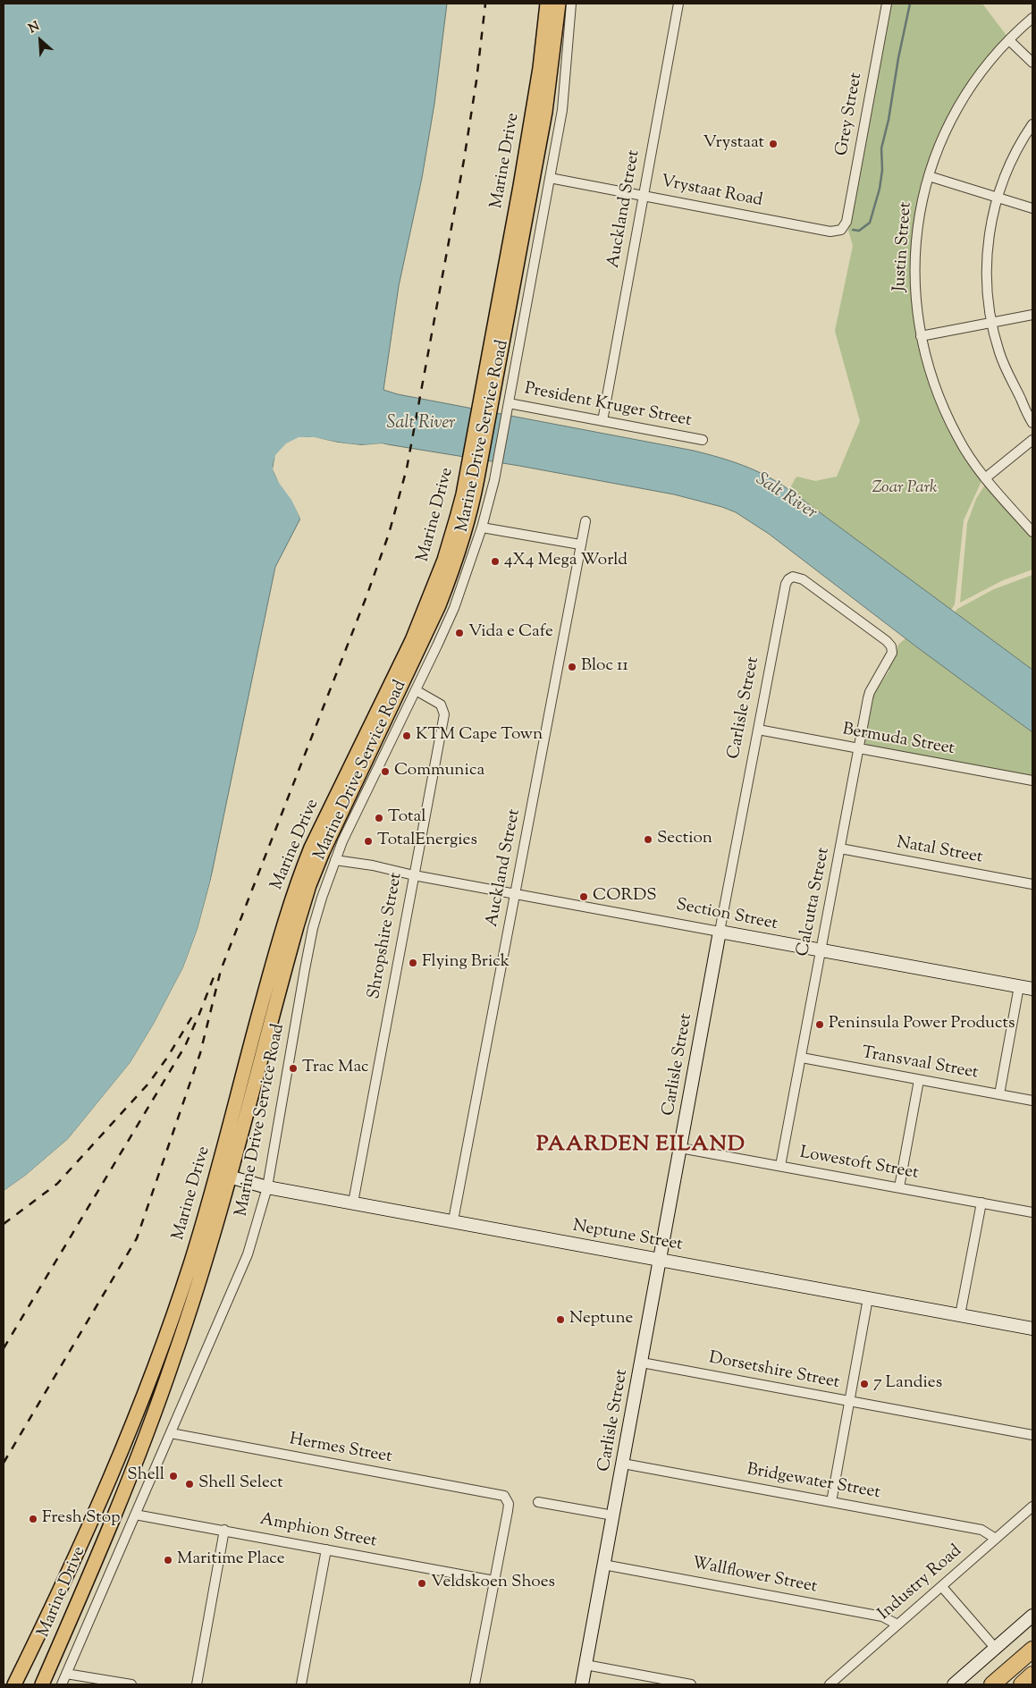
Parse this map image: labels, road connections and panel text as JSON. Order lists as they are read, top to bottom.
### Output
{
  "streets": {
    "main road": ["Marine Drive"],
    "street": [
      "Grey Street",
      "Vrystaat Road",
      "Auckland Street",
      "Justin Street",
      "President Kruger Street",
      "Marine Drive Service Road",
      "Carlisle Street",
      "Bermuda Street",
      "Natal Street",
      "Calcutta Street",
      "Section Street",
      "Shropshire Street",
      "Transvaal Street",
      "Lowestoft Street",
      "Neptune Street",
      "Dorsetshire Street",
      "Hermes Street",
      "Bridgewater Street",
      "Amphion Street",
      "Wallflower Street",
      "Industry Road"
    ]
  },
  "crossings": [
    ["Grey Street", "Vrystaat Road"],
    ["Marine Drive", "Neptune Street"],
    ["Vrystaat Road", "Auckland Street"],
    ["Vrystaat Road", "Marine Drive Service Road"],
    ["Auckland Street", "President Kruger Street"],
    ["Auckland Street", "Section Street"],
    ["Auckland Street", "Neptune Street"],
    ["President Kruger Street", "Marine Drive Service Road"],
    ["Marine Drive Service Road", "Section Street"],
    ["Marine Drive Service Road", "Shropshire Street"],
    ["Marine Drive Service Road", "Neptune Street"],
    ["Marine Drive Service Road", "Hermes Street"],
    ["Marine Drive Service Road", "Amphion Street"],
    ["Carlisle Street", "Bermuda Street"],
    ["Carlisle Street", "Calcutta Street"],
    ["Carlisle Street", "Section Street"],
    ["Carlisle Street", "Lowestoft Street"],
    ["Carlisle Street", "Neptune Street"],
    ["Carlisle Street", "Dorsetshire Street"],
    ["Carlisle Street", "Bridgewater Street"],
    ["Carlisle Street", "Wallflower Street"],
    ["Bermuda Street", "Calcutta Street"],
    ["Natal Street", "Calcutta Street"],
    ["Calcutta Street", "Section Street"],
    ["Calcutta Street", "Transvaal Street"],
    ["Calcutta Street", "Lowestoft Street"],
    ["Section Street", "Shropshire Street"],
    ["Shropshire Street", "Neptune Street"],
    ["Hermes Street", "Amphion Street"],
    ["Bridgewater Street", "Industry Road"],
    ["Wallflower Street", "Industry Road"]
  ],
  "districts": ["PAARDEN EILAND"],
  "water": ["Salt River"],
  "parks": ["Zoar Park"],
  "places": [
    "Vrystaat",
    "4X4 Mega World",
    "Vida e Cafe",
    "Bloc 11",
    "KTM Cape Town",
    "Communica",
    "Total",
    "Section",
    "TotalEnergies",
    "CORDS",
    "Flying Brick",
    "Peninsula Power Products",
    "Trac Mac",
    "Neptune",
    "7 Landies",
    "Shell",
    "Shell Select",
    "Fresh Stop",
    "Maritime Place",
    "Veldskoen Shoes"
  ],
  "north": "top left"
}
